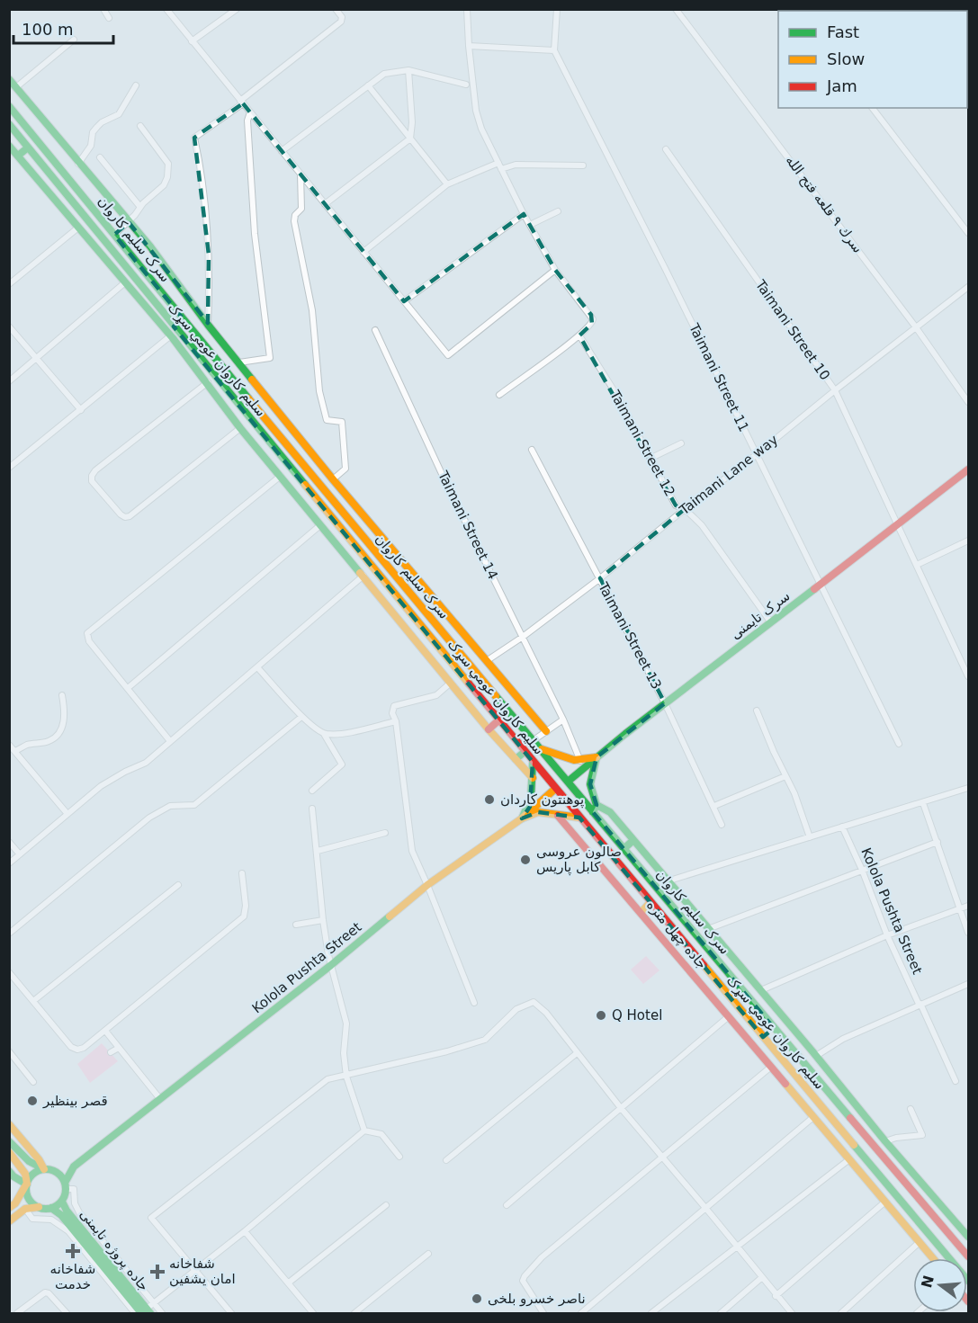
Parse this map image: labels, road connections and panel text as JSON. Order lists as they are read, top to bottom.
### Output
{
  "streets": {
    "main road": [
      "سرک سلیم کاروان",
      "سلیم کاروان عومي سړک",
      "سرک تایمنی",
      "Kolola Pushta Street",
      "جاده چهل متره",
      "جاده پروژه تایمنی"
    ],
    "street": [
      "سرك ٩ قلعه فتح الله",
      "Taimani Street 10",
      "Taimani Street 11",
      "Taimani Street 12",
      "Taimani Lane way",
      "Taimani Street 14",
      "Taimani Street 13"
    ]
  },
  "crossings": [
    ["سرك ٩ قلعه فتح الله", "Taimani Lane way"],
    ["سرک سلیم کاروان", "سرک تایمنی"],
    ["سرک سلیم کاروان", "جاده چهل متره"],
    ["Taimani Street 10", "Taimani Lane way"],
    ["Taimani Street 10", "سرک تایمنی"],
    ["سلیم کاروان عومي سړک", "Kolola Pushta Street"],
    ["Taimani Street 11", "Taimani Lane way"],
    ["Taimani Street 11", "سرک تایمنی"],
    ["Taimani Street 12", "Taimani Lane way"],
    ["Taimani Street 12", "سرک تایمنی"],
    ["Taimani Lane way", "Taimani Street 14"],
    ["Taimani Lane way", "Taimani Street 13"],
    ["سرک تایمنی", "Taimani Street 13"]
  ],
  "places": {
    "other": [
      "پوهنتون کاردان",
      "صالون عروسی کابل پاریس",
      "Q Hotel",
      "قصر بینظیر",
      "ناصر خسرو بلخی"
    ],
    "health": ["شفاخانه خدمت", "شفاخانه امان یشفین"]
  },
  "legend": ["Fast", "Slow", "Jam"],
  "scale_bar": "100 m",
  "north": "left"
}
